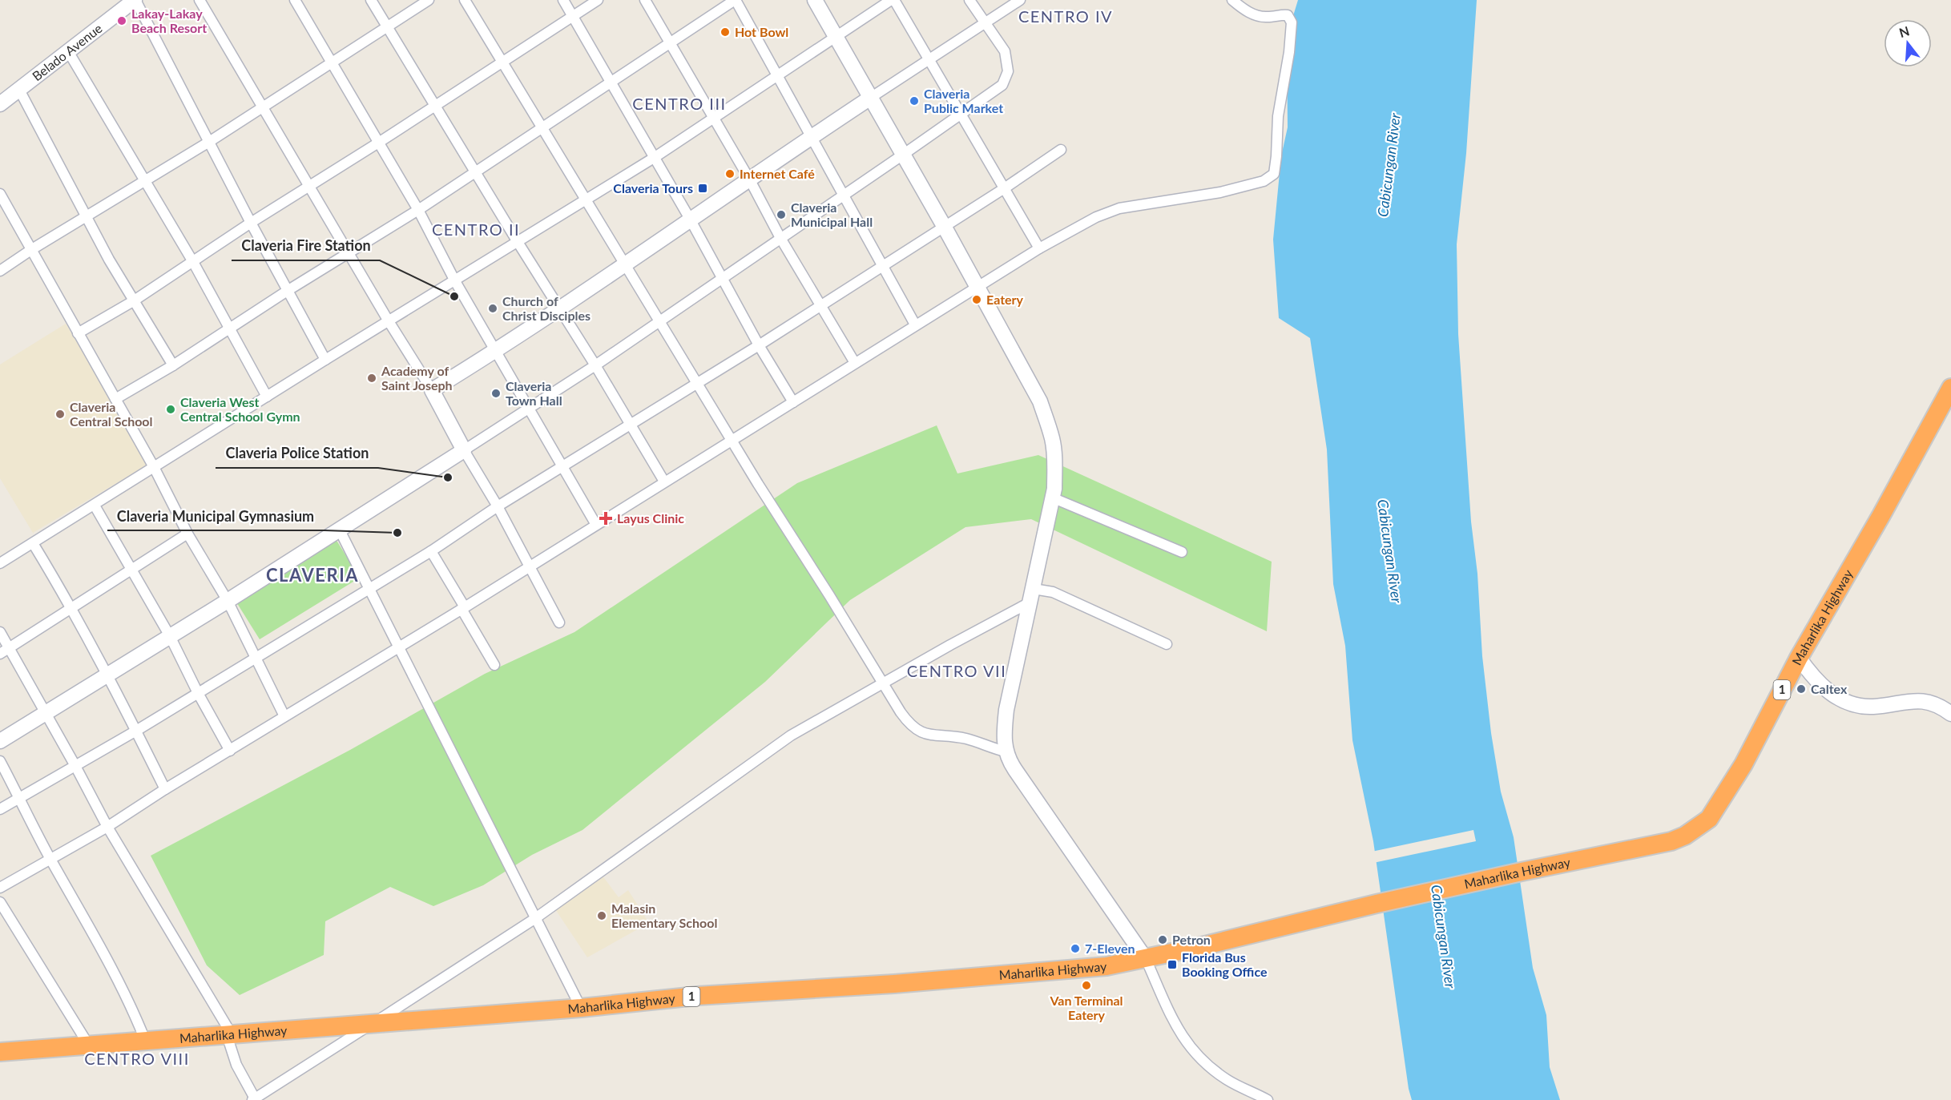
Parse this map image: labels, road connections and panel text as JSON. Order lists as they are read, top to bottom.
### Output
{
  "streets": {
    "highway": ["Maharlika Highway", "1"],
    "street": ["Belado Avenue"]
  },
  "districts": [
    "CENTRO IV",
    "CENTRO III",
    "CENTRO II",
    "CLAVERIA",
    "CENTRO VII",
    "CENTRO VIII"
  ],
  "water": ["Cabicungan River"],
  "places": {
    "other": [
      "Lakay-Lakay Beach Resort",
      "Hot Bowl",
      "Claveria Public Market",
      "Internet Café",
      "Claveria Municipal Hall",
      "Claveria Fire Station",
      "Eatery",
      "Church of Christ Disciples",
      "Academy of Saint Joseph",
      "Claveria Town Hall",
      "Claveria West Central School Gymn",
      "Claveria Central School",
      "Claveria Police Station",
      "Claveria Municipal Gymnasium",
      "Caltex",
      "Malasin Elementary School",
      "Petron",
      "7-Eleven",
      "Van Terminal Eatery"
    ],
    "transit": ["Claveria Tours", "Florida Bus Booking Office"],
    "health": ["Layus Clinic"]
  },
  "north": "top"
}
